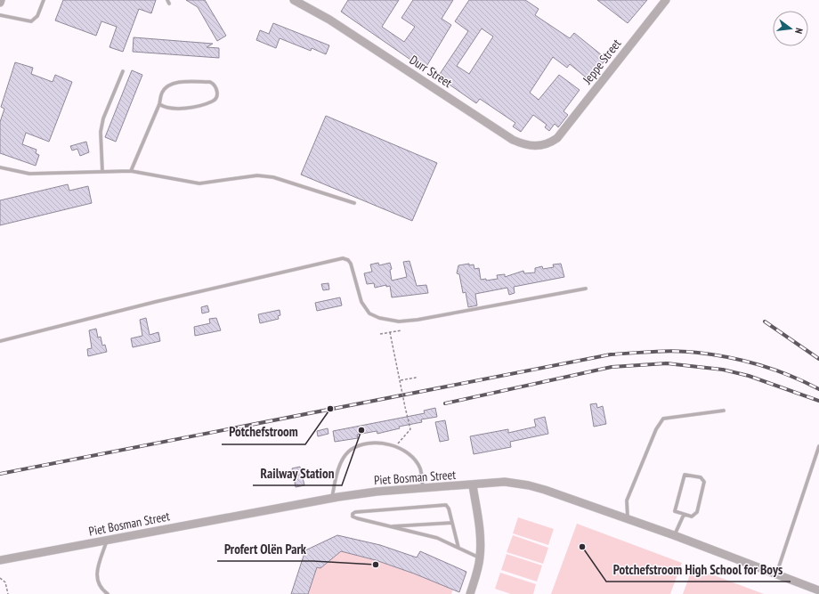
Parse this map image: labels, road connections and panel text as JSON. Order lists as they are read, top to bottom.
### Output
{
  "streets": {
    "street": ["Jeppe Street", "Durr Street", "Piet Bosman Street"]
  },
  "crossings": [
    ["Jeppe Street", "Durr Street"]
  ],
  "places": [
    "Potchefstroom",
    "Railway Station",
    "Potchefstroom High School for Boys",
    "Profert Olën Park"
  ],
  "north": "right"
}
